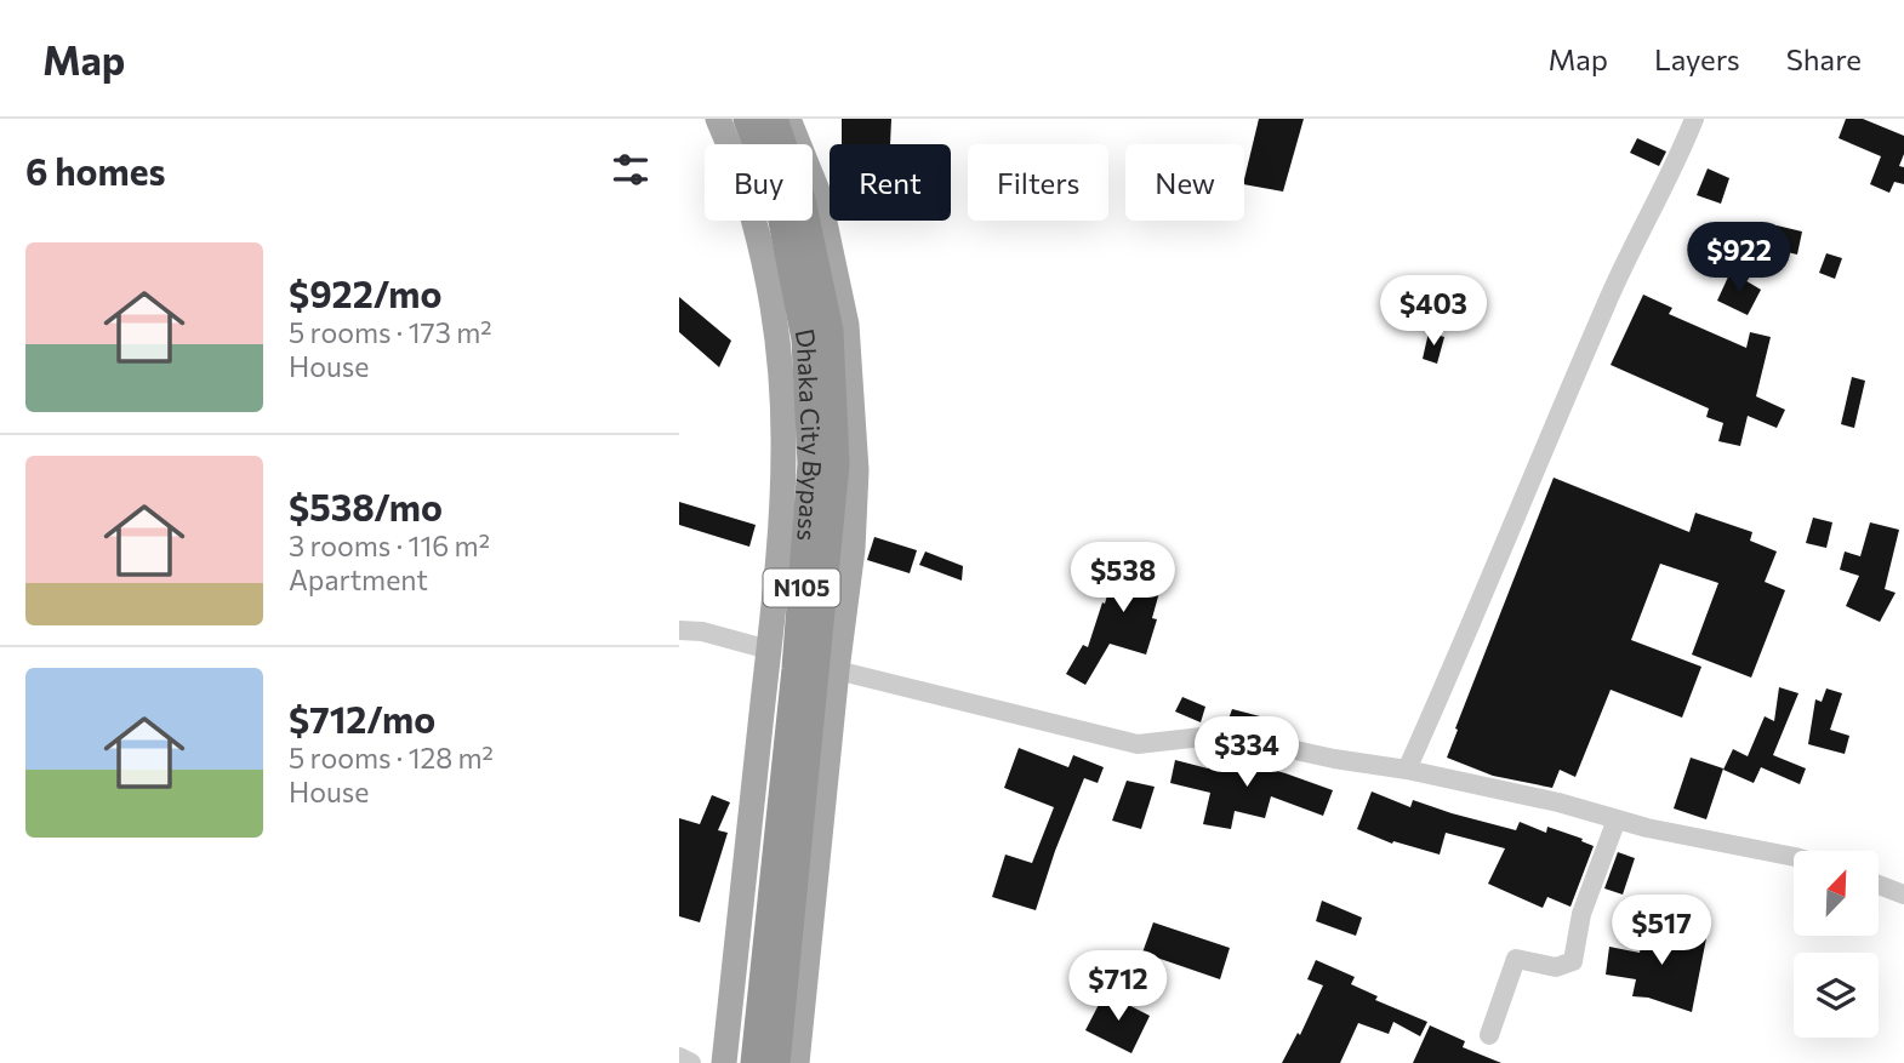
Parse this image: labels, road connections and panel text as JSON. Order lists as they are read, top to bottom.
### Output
{
  "streets": {
    "highway": ["Dhaka City Bypass", "N105"]
  },
  "north": "top right",
  "page": {
    "header": "Map",
    "nav": ["Map", "Layers", "Share"],
    "heading": "6 homes",
    "chip": [
      "Buy",
      "Rent",
      "Filters",
      "New"
    ],
    "list": [
      {
        "name": "$922/mo",
        "note": "5 rooms · 173 m² · House"
      },
      {
        "name": "$538/mo",
        "note": "3 rooms · 116 m² · Apartment"
      },
      {
        "name": "$712/mo",
        "note": "5 rooms · 128 m² · House"
      }
    ],
    "price": [
      "$922",
      "$403",
      "$538",
      "$334",
      "$517",
      "$712"
    ]
  }
}
